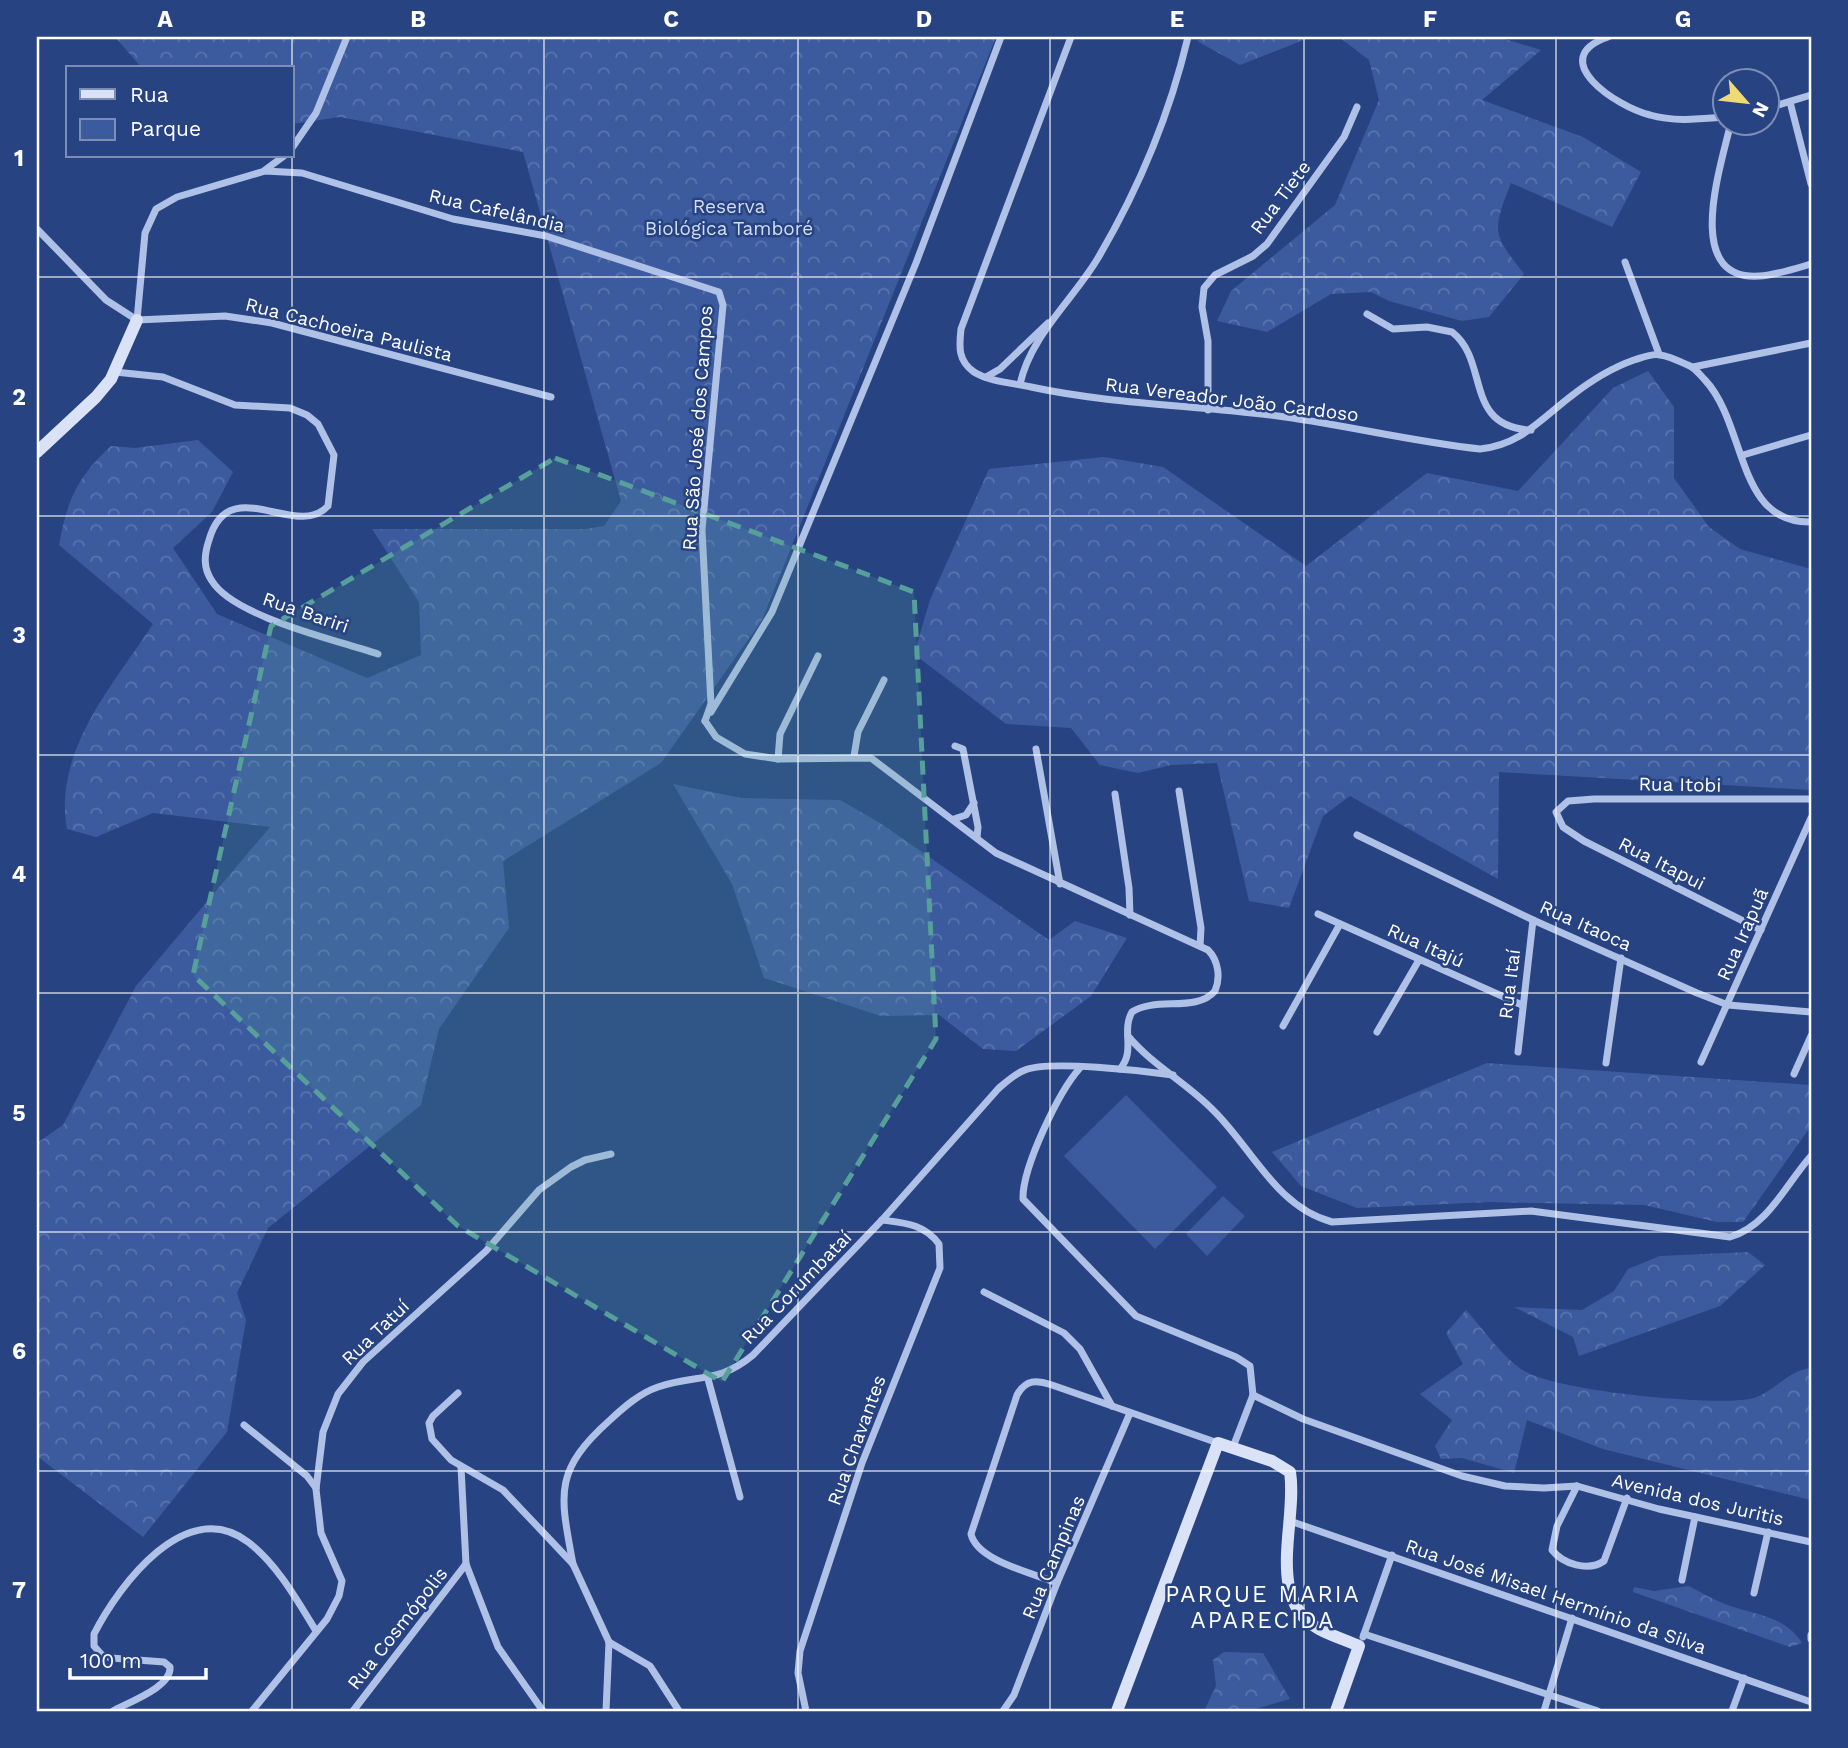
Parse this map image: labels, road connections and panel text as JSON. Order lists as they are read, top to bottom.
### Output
{
  "streets": {
    "street": [
      "Rua Tiete",
      "Rua Cafelândia",
      "Rua Cachoeira Paulista",
      "Rua Vereador João Cardoso",
      "Rua São José dos Campos",
      "Rua Bariri",
      "Rua Itobi",
      "Rua Itapui",
      "Rua Itaoca",
      "Rua Irapuã",
      "Rua Itajú",
      "Rua Itaí",
      "Rua Corumbataí",
      "Rua Tatuí",
      "Rua Chavantes",
      "Avenida dos Juritis",
      "Rua Campinas",
      "Rua José Misael Hermínio da Silva",
      "Rua Cosmópolis"
    ]
  },
  "crossings": [
    ["Rua Tiete", "Rua Vereador João Cardoso"],
    ["Rua Cafelândia", "Rua Cachoeira Paulista"],
    ["Rua Cafelândia", "Rua São José dos Campos"],
    ["Rua Itobi", "Rua Itapui"],
    ["Rua Itapui", "Rua Irapuã"],
    ["Rua Itaoca", "Rua Irapuã"],
    ["Rua Itaoca", "Rua Itaí"],
    ["Rua Itajú", "Rua Itaí"],
    ["Rua Corumbataí", "Rua Chavantes"]
  ],
  "districts": ["PARQUE MARIA APARECIDA"],
  "parks": ["Reserva Biológica Tamboré"],
  "legend": ["Rua", "Parque"],
  "scale_bar": "100 m",
  "north": "bottom right",
  "grid": {
    "columns": [
      "A",
      "B",
      "C",
      "D",
      "E",
      "F",
      "G"
    ],
    "rows": [
      "1",
      "2",
      "3",
      "4",
      "5",
      "6",
      "7"
    ]
  }
}
